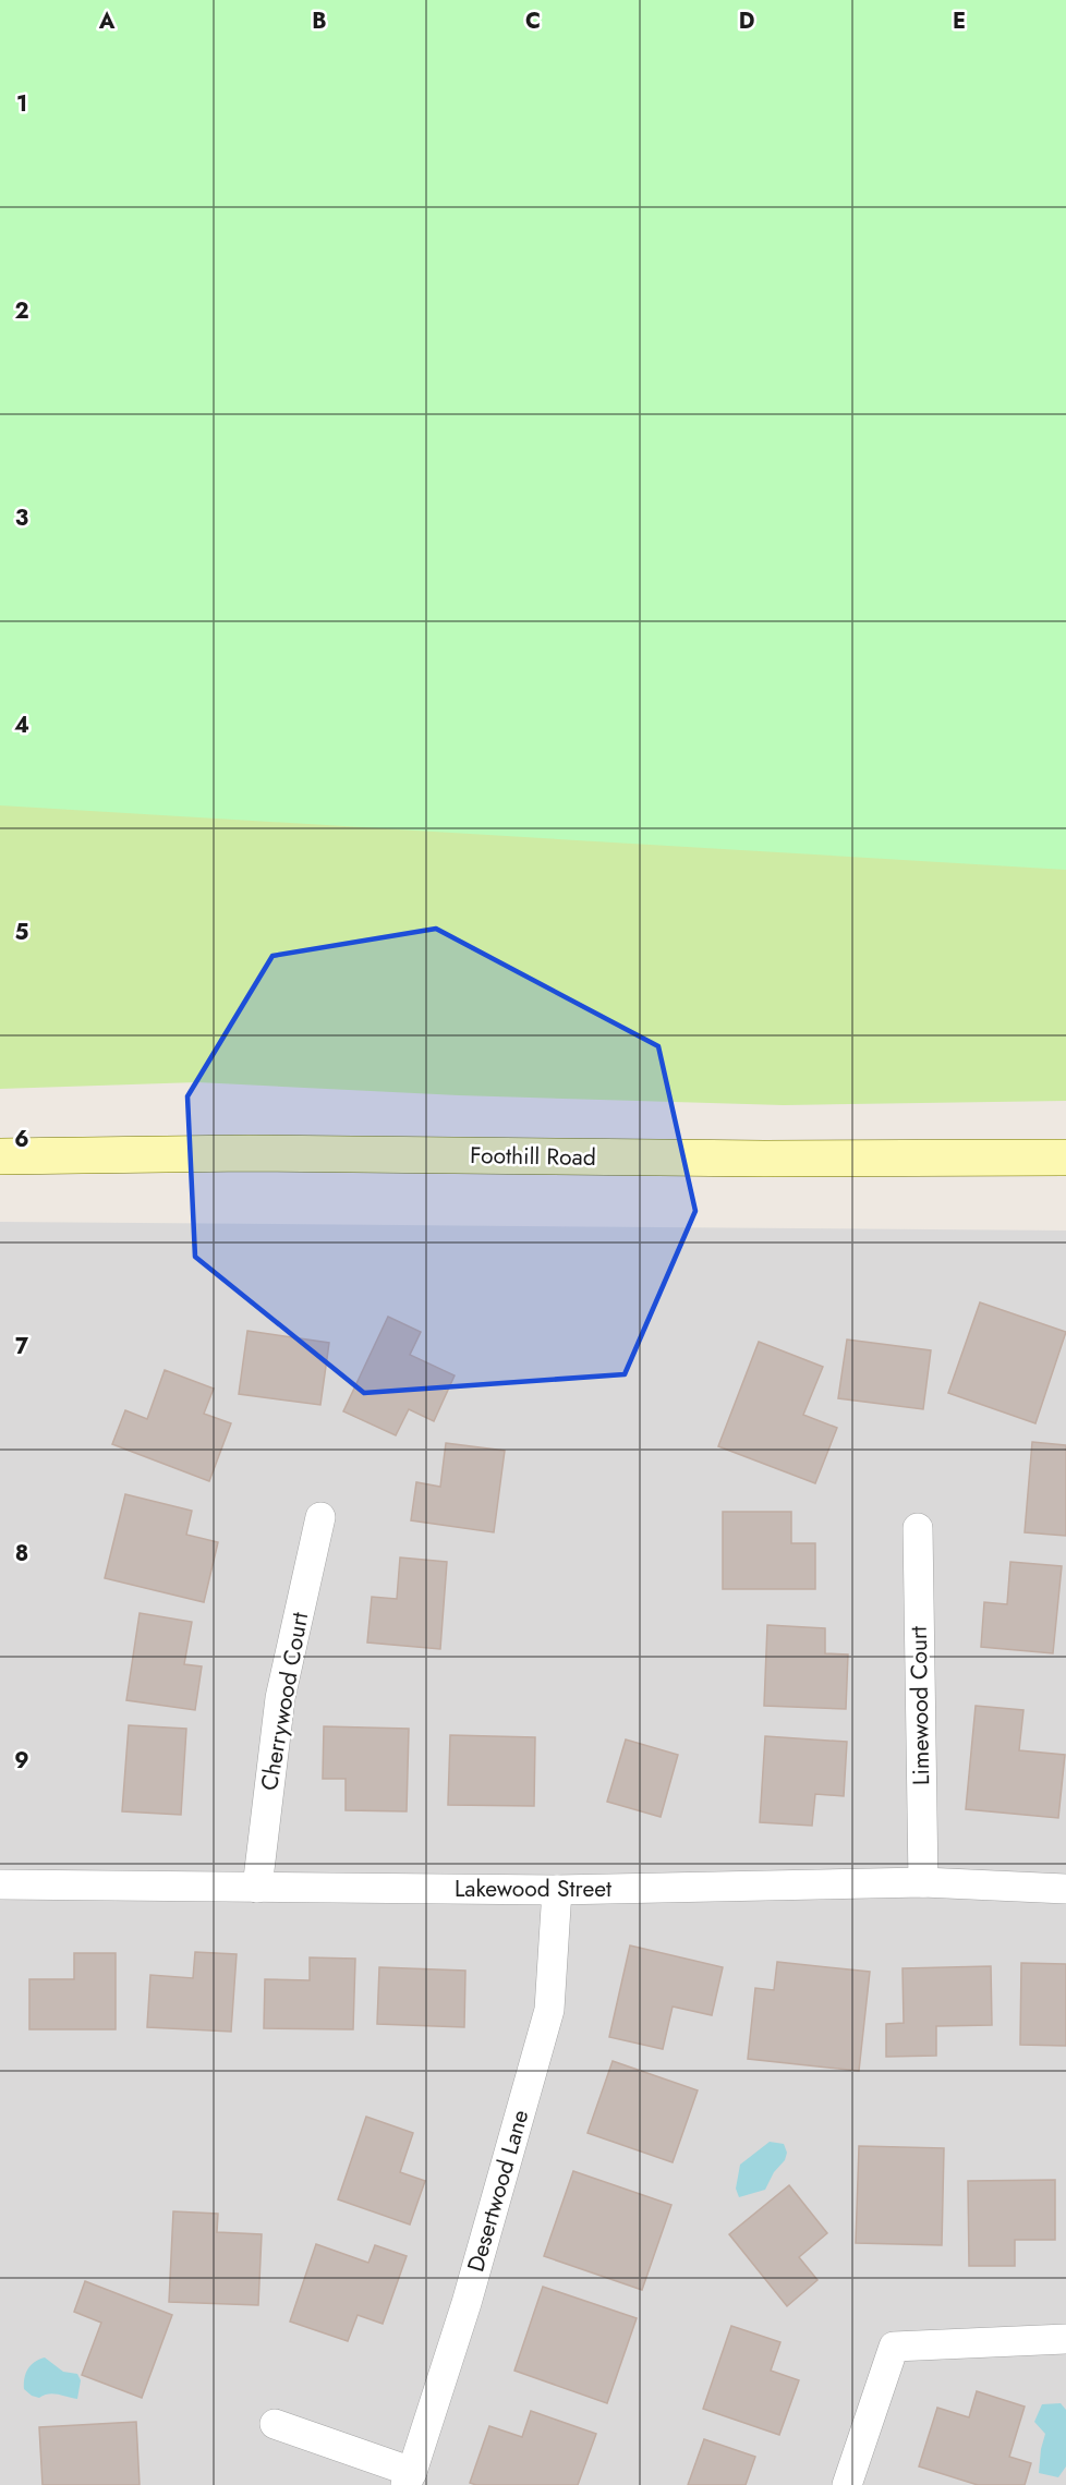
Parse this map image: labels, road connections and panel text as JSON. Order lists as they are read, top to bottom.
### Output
{
  "streets": {
    "main road": ["Foothill Road"],
    "street": [
      "Cherrywood Court",
      "Limewood Court",
      "Lakewood Street",
      "Desertwood Lane"
    ]
  },
  "crossings": [
    ["Cherrywood Court", "Lakewood Street"],
    ["Limewood Court", "Lakewood Street"],
    ["Lakewood Street", "Desertwood Lane"]
  ],
  "grid": {
    "columns": [
      "A",
      "B",
      "C",
      "D",
      "E"
    ],
    "rows": [
      "1",
      "2",
      "3",
      "4",
      "5",
      "6",
      "7",
      "8",
      "9"
    ]
  }
}
